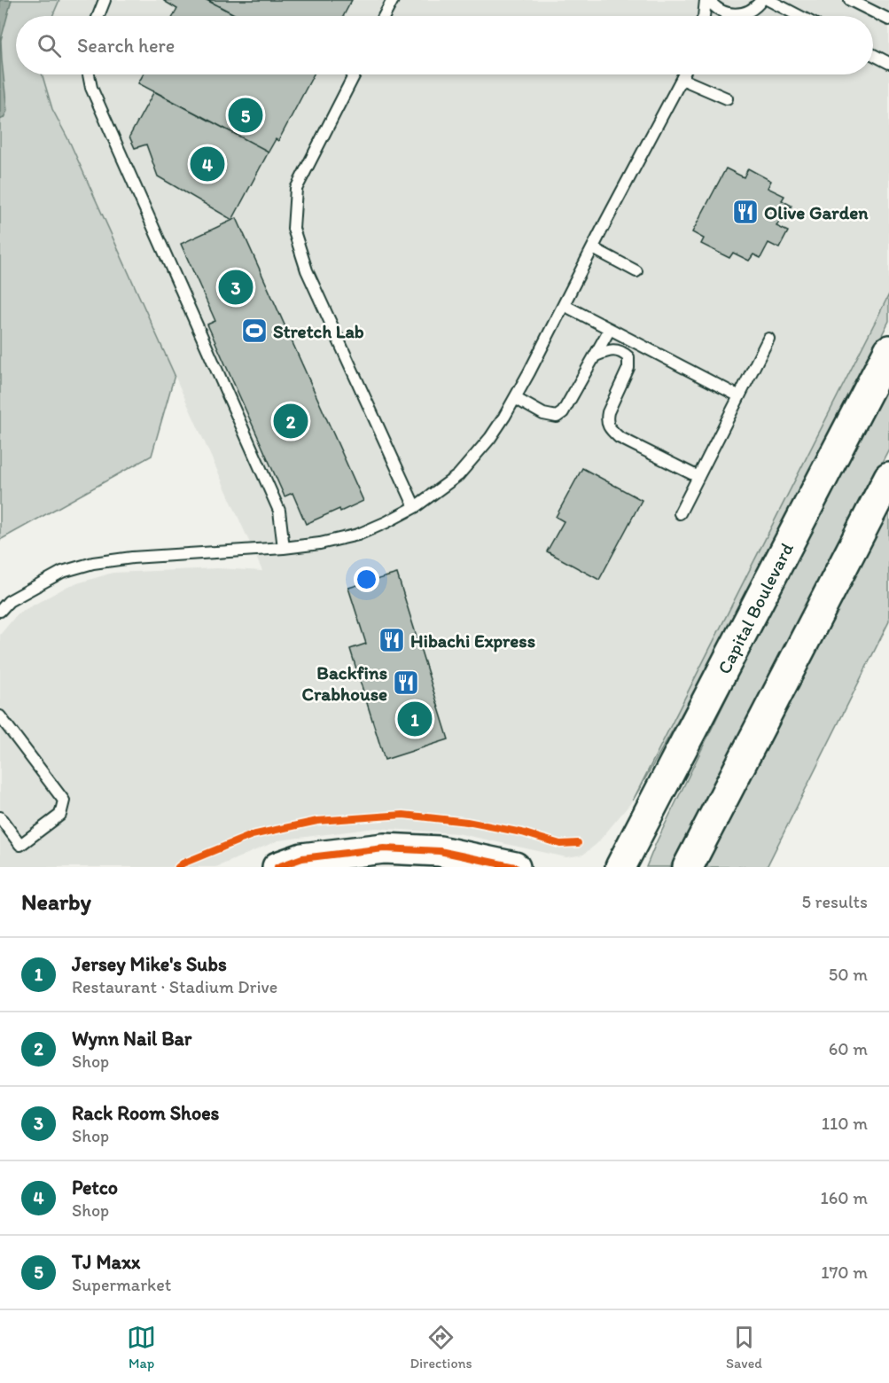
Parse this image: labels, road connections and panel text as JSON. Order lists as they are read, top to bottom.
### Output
{
  "streets": {
    "main road": ["Capital Boulevard"]
  },
  "places": {
    "restaurant": ["Olive Garden", "Hibachi Express", "Backfins Crabhouse"],
    "sports": ["Stretch Lab"]
  },
  "page": {
    "search": "Search here",
    "pins": [
      "5",
      "4",
      "3",
      "2",
      "1"
    ],
    "heading": ["Nearby", "5 results"],
    "list": [
      {
        "mark": "1",
        "name": "Jersey Mike's Subs",
        "note": "Restaurant · Stadium Drive",
        "value": "50 m"
      },
      {
        "mark": "2",
        "name": "Wynn Nail Bar",
        "note": "Shop",
        "value": "60 m"
      },
      {
        "mark": "3",
        "name": "Rack Room Shoes",
        "note": "Shop",
        "value": "110 m"
      },
      {
        "mark": "4",
        "name": "Petco",
        "note": "Shop",
        "value": "160 m"
      },
      {
        "mark": "5",
        "name": "TJ Maxx",
        "note": "Supermarket",
        "value": "170 m"
      }
    ],
    "nav": ["Map", "Directions", "Saved"]
  }
}
